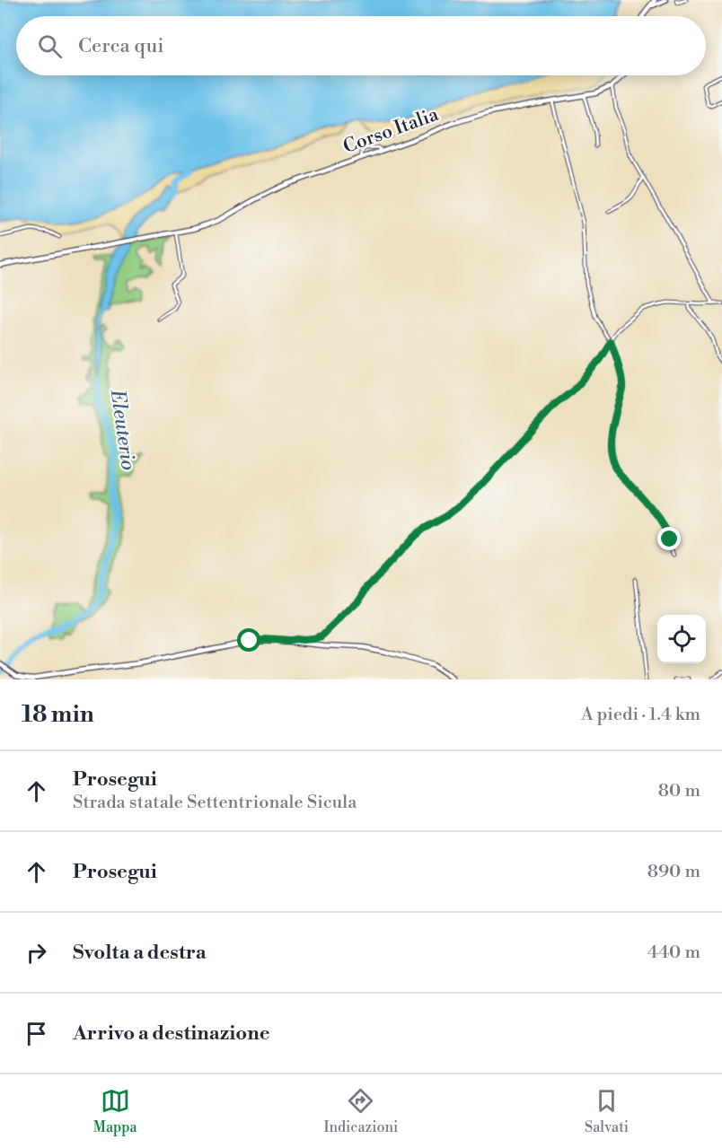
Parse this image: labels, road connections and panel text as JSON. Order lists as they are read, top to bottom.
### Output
{
  "streets": {
    "street": ["Corso Italia"]
  },
  "water": ["Eleuterio"],
  "page": {
    "search": "Cerca qui",
    "heading": ["18 min", "A piedi · 1.4 km"],
    "list": [
      ["Prosegui", "Strada statale Settentrionale Sicula", "80 m"],
      ["Prosegui", "890 m"],
      ["Svolta a destra", "440 m"],
      "Arrivo a destinazione"
    ],
    "nav": ["Mappa", "Indicazioni", "Salvati"]
  }
}
